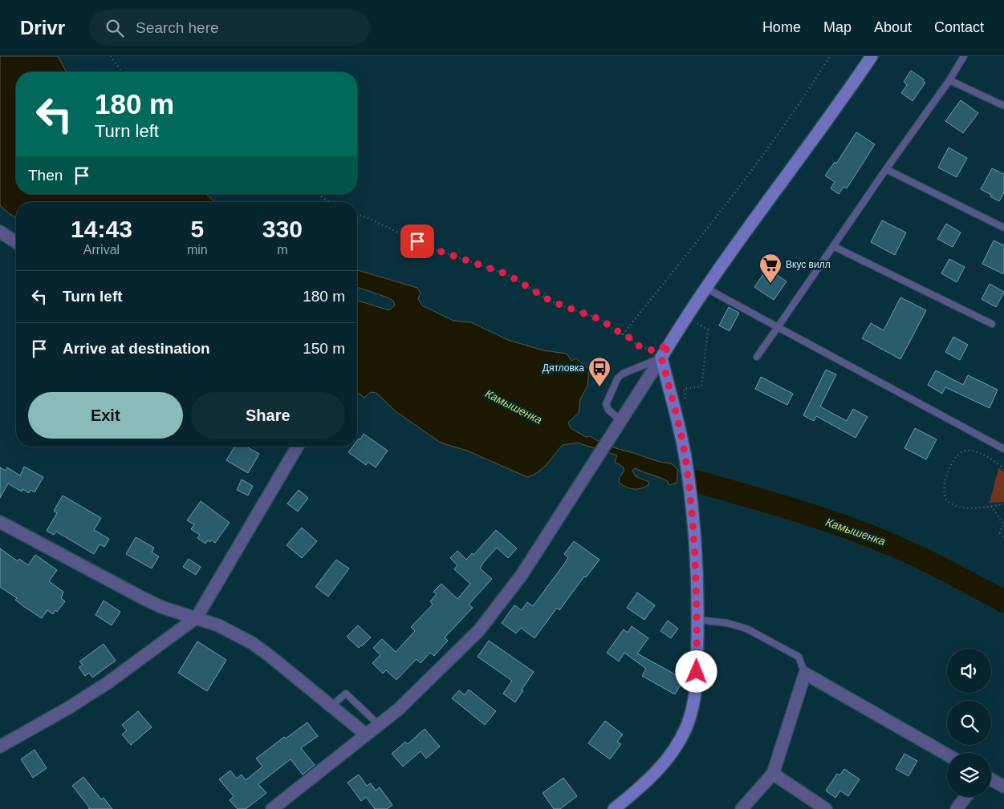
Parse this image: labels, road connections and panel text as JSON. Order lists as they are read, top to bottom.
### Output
{
  "water": ["Камышенка"],
  "places": {
    "supermarket": ["Вкус вилл"],
    "bus stop": ["Дятловка"]
  },
  "page": {
    "header": "Drivr",
    "search": "Search here",
    "nav": [
      "Home",
      "Map",
      "About",
      "Contact"
    ],
    "turn": ["180 m", "Turn left"],
    "then": "Then",
    "eta": [
      "14:43",
      "Arrival",
      "5",
      "min",
      "330",
      "m"
    ],
    "list": [
      {
        "name": "Turn left",
        "value": "180 m"
      },
      {
        "name": "Arrive at destination",
        "value": "150 m"
      }
    ],
    "buttons": ["Exit", "Share"]
  }
}
